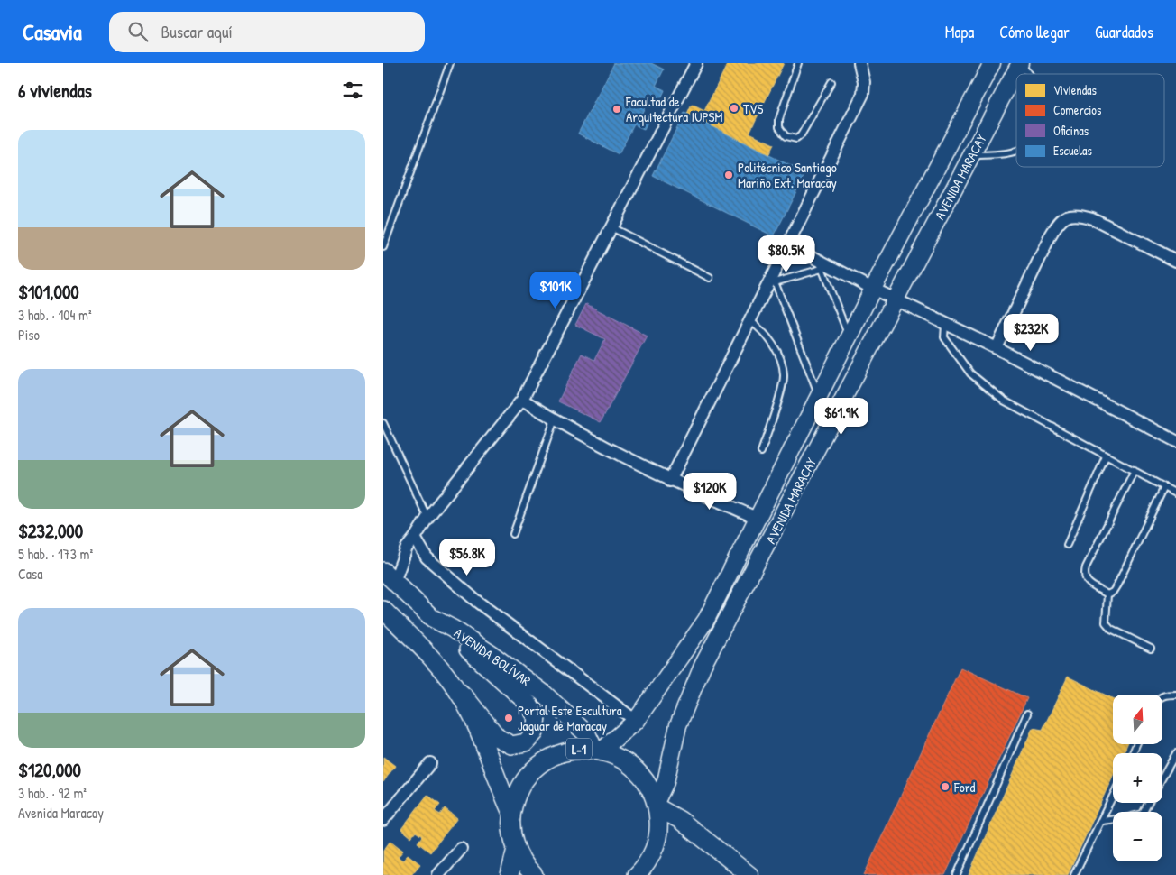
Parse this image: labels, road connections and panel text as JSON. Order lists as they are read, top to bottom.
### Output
{
  "streets": {
    "main road": ["AVENIDA BOLÍVAR", "L-1"],
    "street": ["AVENIDA MARACAY"]
  },
  "crossings": [
    ["AVENIDA MARACAY", "AVENIDA BOLÍVAR"],
    ["AVENIDA MARACAY", "L-1"],
    ["AVENIDA BOLÍVAR", "L-1"]
  ],
  "places": [
    "TVS",
    "Facultad de Arquitectura IUPSM",
    "Politécnico Santiago Mariño Ext. Maracay",
    "Portal Este Escultura Jaguar de Maracay",
    "Ford"
  ],
  "legend": [
    "Viviendas",
    "Comercios",
    "Oficinas",
    "Escuelas"
  ],
  "north": "top",
  "page": {
    "header": "Casavia",
    "search": "Buscar aquí",
    "nav": ["Mapa", "Cómo llegar", "Guardados"],
    "heading": "6 viviendas",
    "list": [
      {
        "name": "$101,000",
        "note": "3 hab. · 104 m² · Piso"
      },
      {
        "name": "$232,000",
        "note": "5 hab. · 173 m² · Casa"
      },
      {
        "name": "$120,000",
        "note": "3 hab. · 92 m² · Avenida Maracay"
      }
    ],
    "price": [
      "$80.5K",
      "$101K",
      "$232K",
      "$61.9K",
      "$120K",
      "$56.8K"
    ],
    "map_buttons": ["+", "−"]
  }
}
